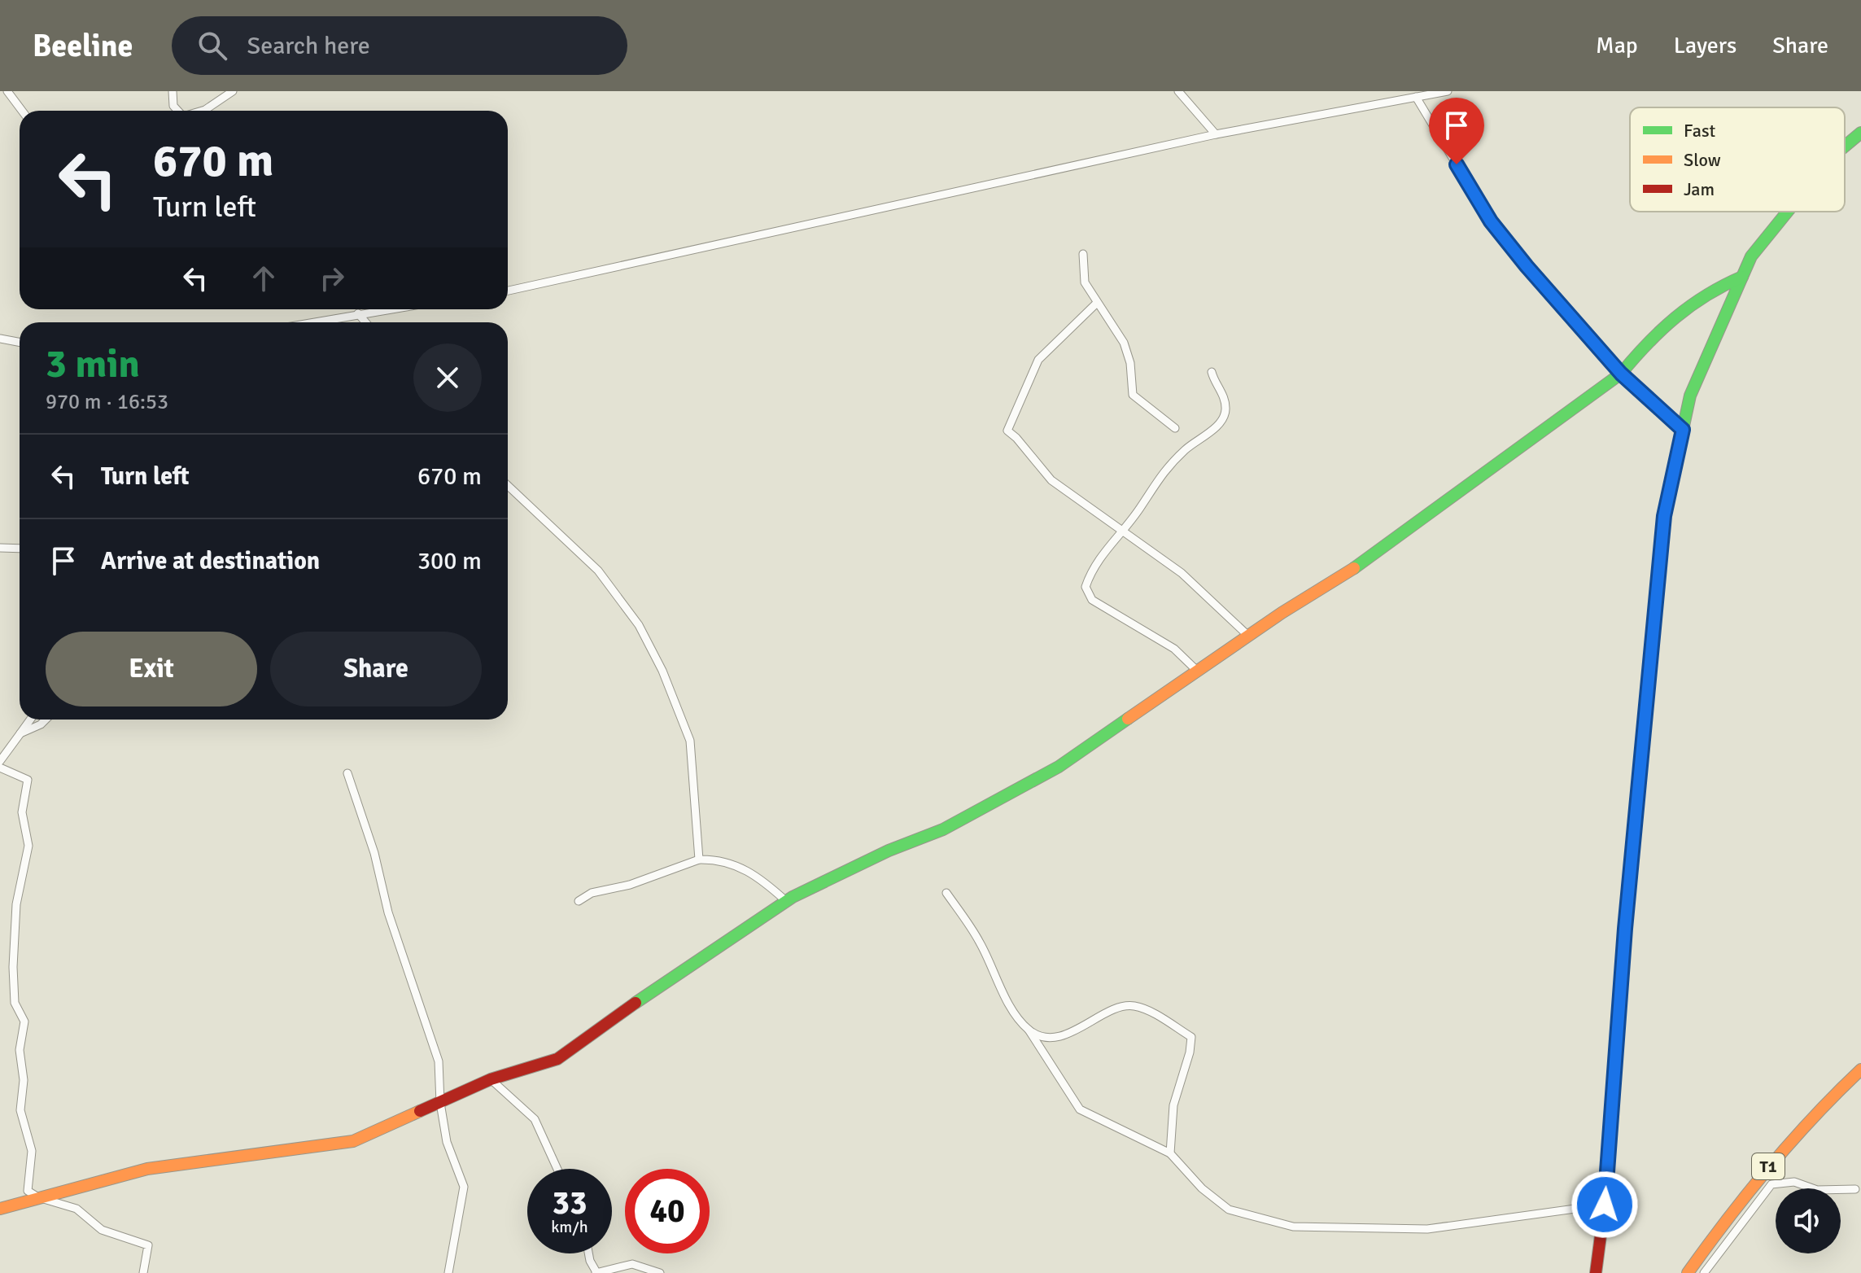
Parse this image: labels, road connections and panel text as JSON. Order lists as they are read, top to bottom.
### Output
{
  "streets": {
    "main road": ["T1"]
  },
  "legend": ["Fast", "Slow", "Jam"],
  "page": {
    "header": "Beeline",
    "search": "Search here",
    "nav": ["Map", "Layers", "Share"],
    "turn": ["670 m", "Turn left"],
    "heading": ["3 min", "970 m · 16:53"],
    "list": [
      {
        "name": "Turn left",
        "value": "670 m"
      },
      {
        "name": "Arrive at destination",
        "value": "300 m"
      }
    ],
    "buttons": ["Exit", "Share"],
    "speed": "33 km/h",
    "limit": "40"
  }
}
